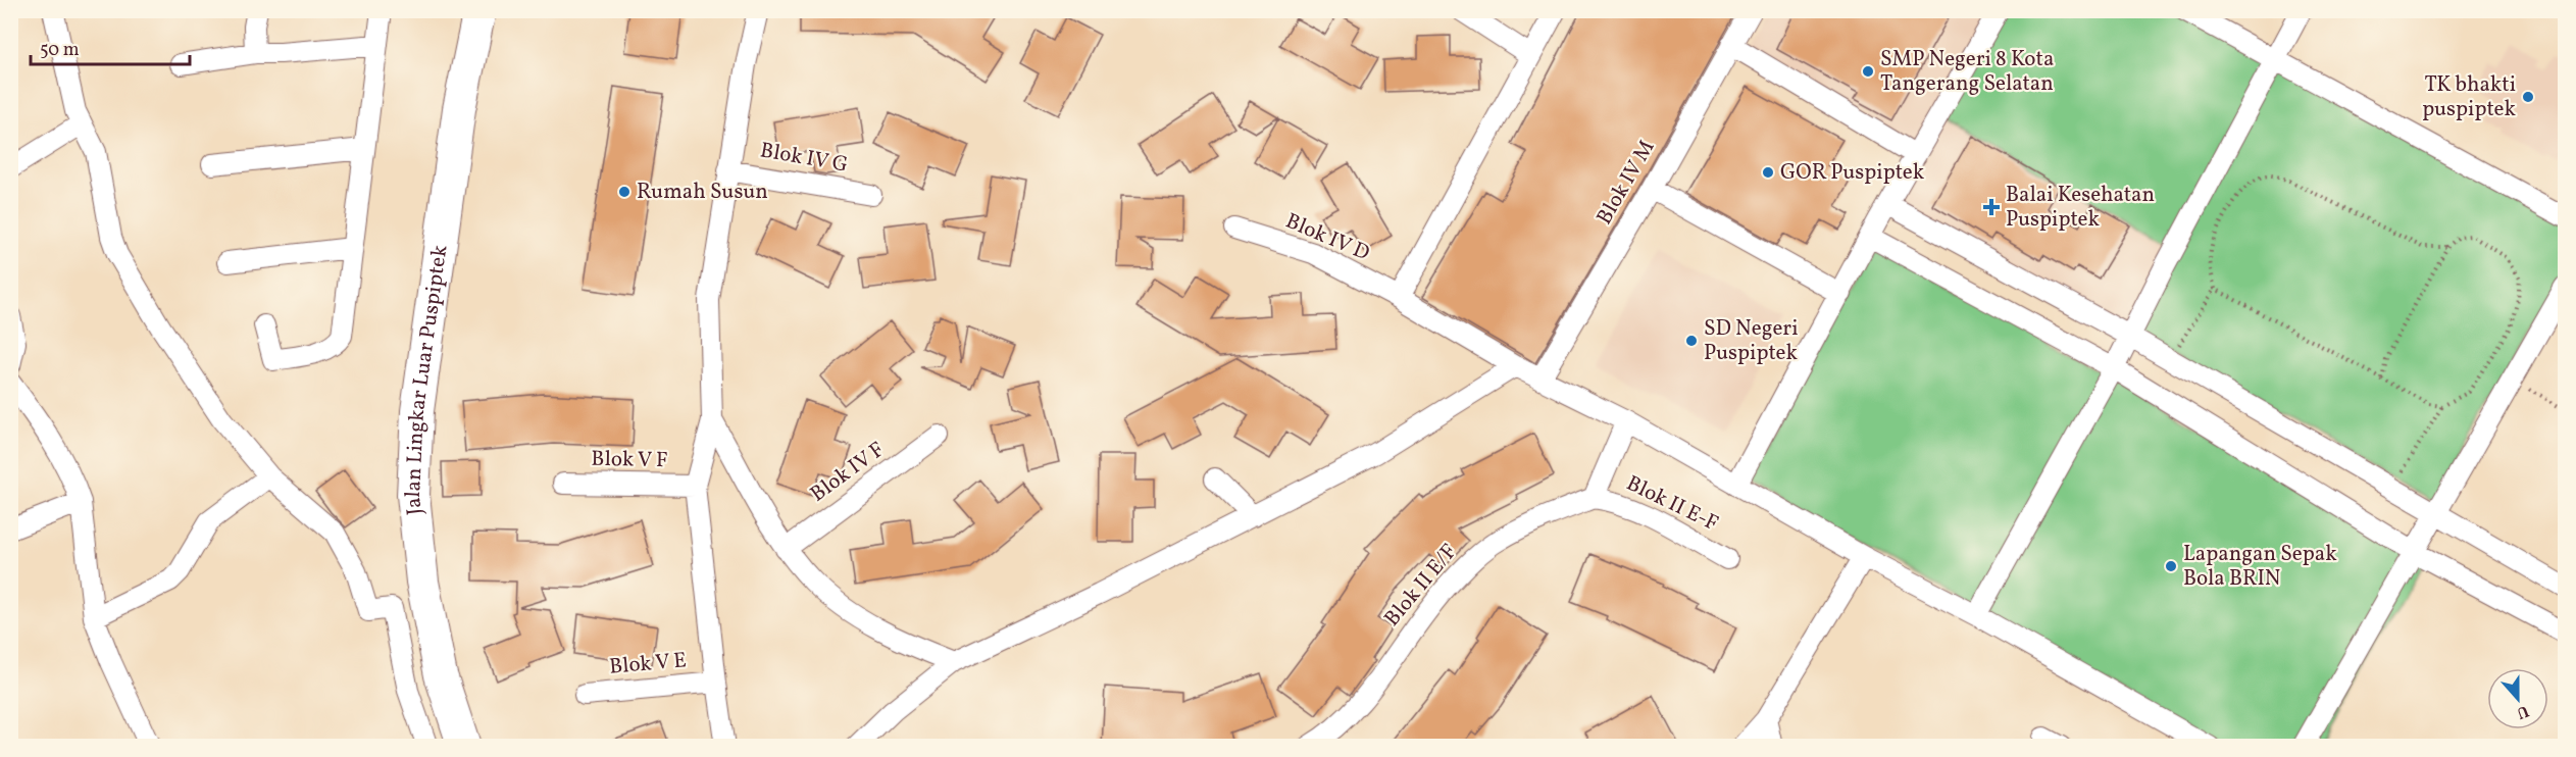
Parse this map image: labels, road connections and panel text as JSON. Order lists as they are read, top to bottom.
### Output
{
  "streets": {
    "main road": ["Jalan Lingkar Luar Puspiptek"],
    "street": [
      "Blok IV G",
      "Blok IV M",
      "Blok IV D",
      "Blok V F",
      "Blok IV F",
      "Blok II E-F",
      "Blok II E/F",
      "Blok V E"
    ]
  },
  "crossings": [
    ["Blok IV M", "Blok IV D"],
    ["Blok II E-F", "Blok II E/F"]
  ],
  "places": {
    "other": [
      "SMP Negeri 8 Kota Tangerang Selatan",
      "TK bhakti puspiptek",
      "GOR Puspiptek",
      "Rumah Susun",
      "SD Negeri Puspiptek",
      "Lapangan Sepak Bola BRIN"
    ],
    "health": ["Balai Kesehatan Puspiptek"]
  },
  "scale_bar": "50 m",
  "north": "bottom"
}
